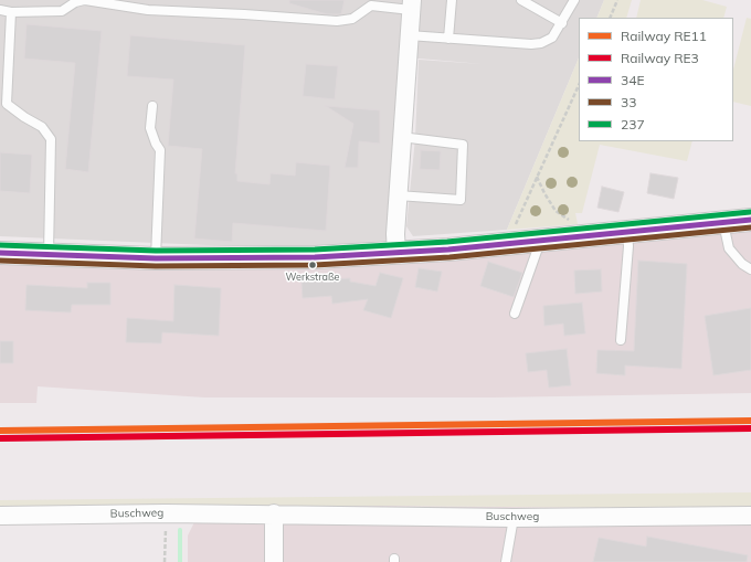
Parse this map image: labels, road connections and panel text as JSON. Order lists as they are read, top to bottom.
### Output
{
  "streets": {
    "street": ["Buschweg"]
  },
  "places": ["Werkstraße"],
  "lines": [
    "transit line 237",
    "transit line 34E",
    "transit line 33",
    "rail line RE11",
    "rail line RE3"
  ],
  "legend": [
    "Railway RE11",
    "Railway RE3",
    "34E",
    "33",
    "237"
  ]
}
